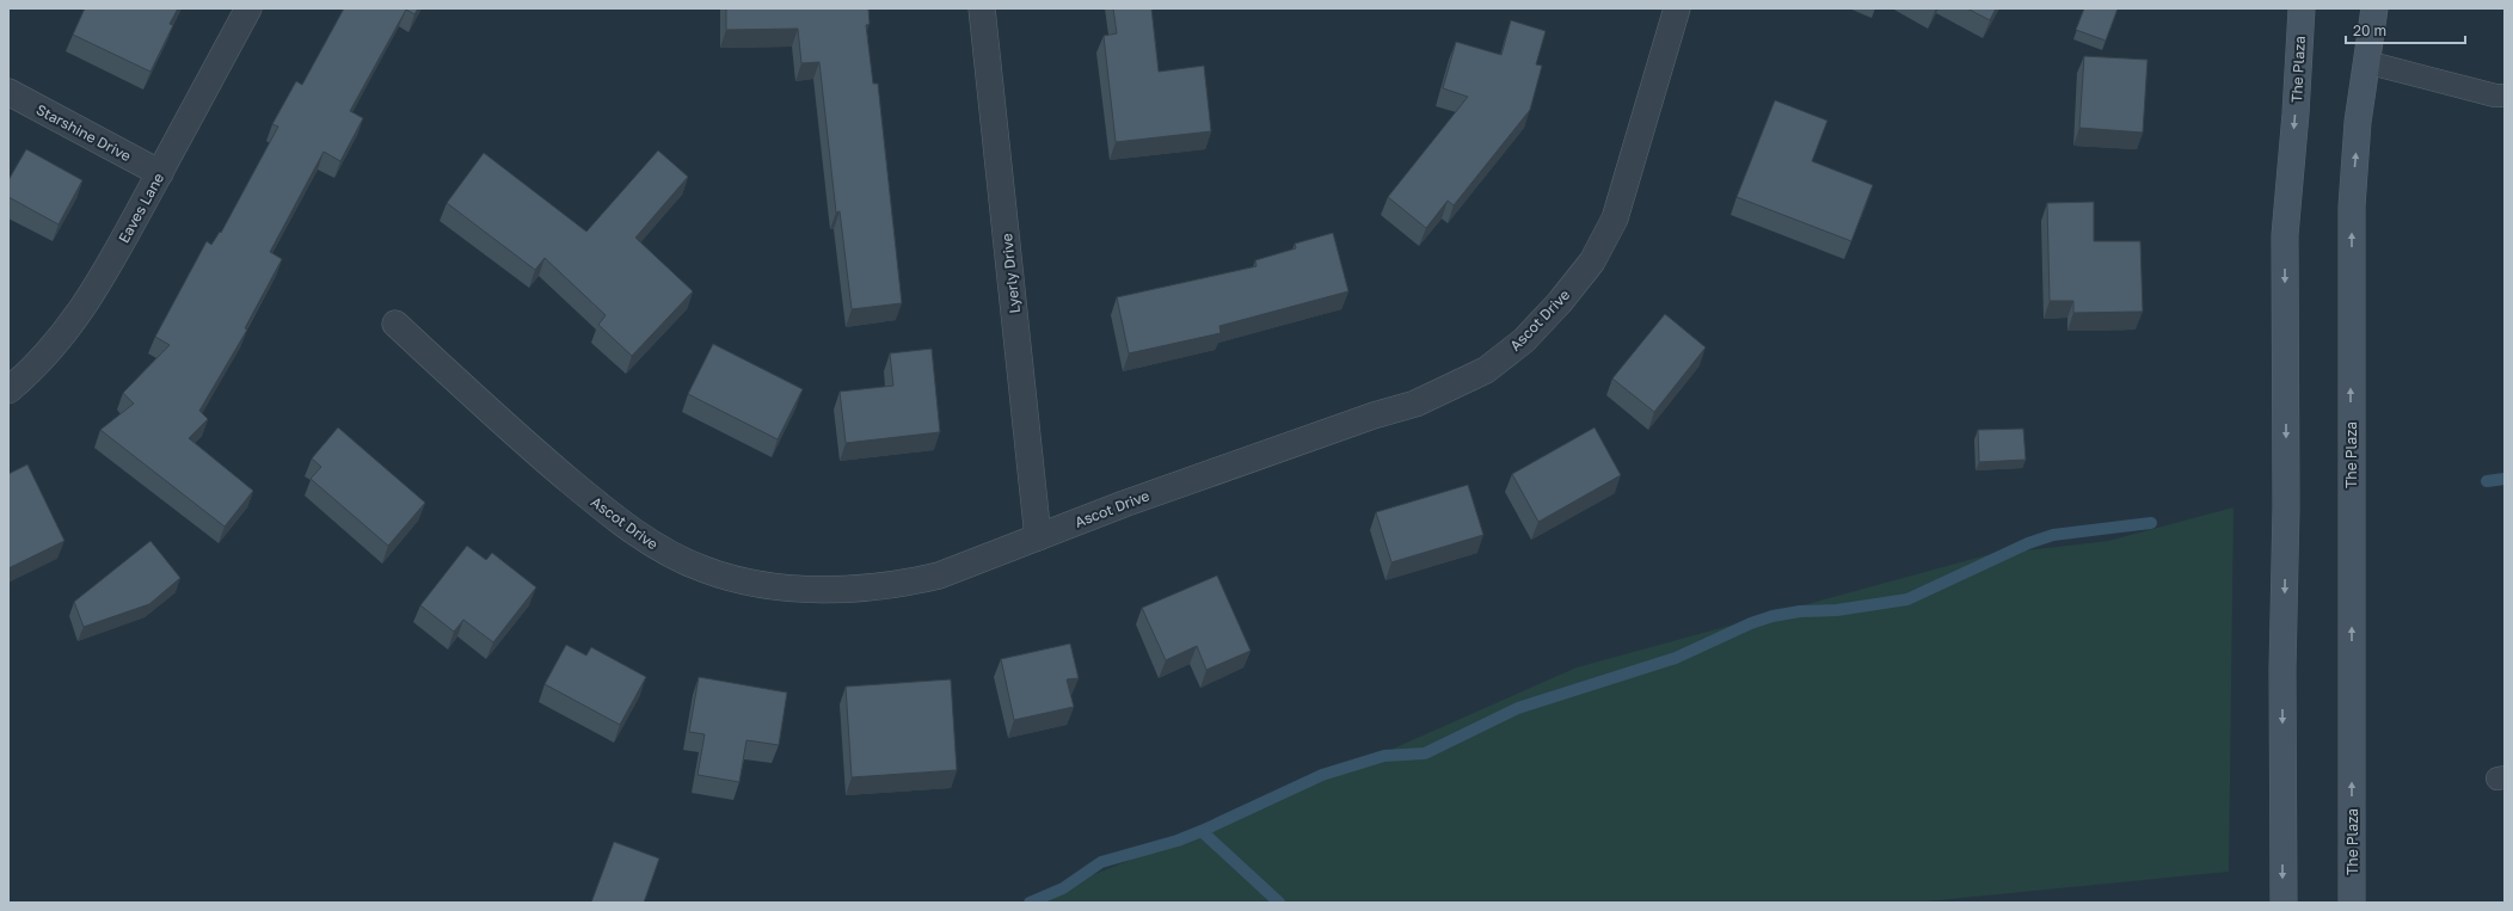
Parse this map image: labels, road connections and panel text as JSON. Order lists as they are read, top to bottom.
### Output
{
  "streets": {
    "main road": ["The Plaza"],
    "street": [
      "Starshine Drive",
      "Eaves Lane",
      "Lyerly Drive",
      "Ascot Drive"
    ]
  },
  "crossings": [
    ["Starshine Drive", "Eaves Lane"],
    ["Lyerly Drive", "Ascot Drive"]
  ],
  "scale_bar": "20 m"
}
